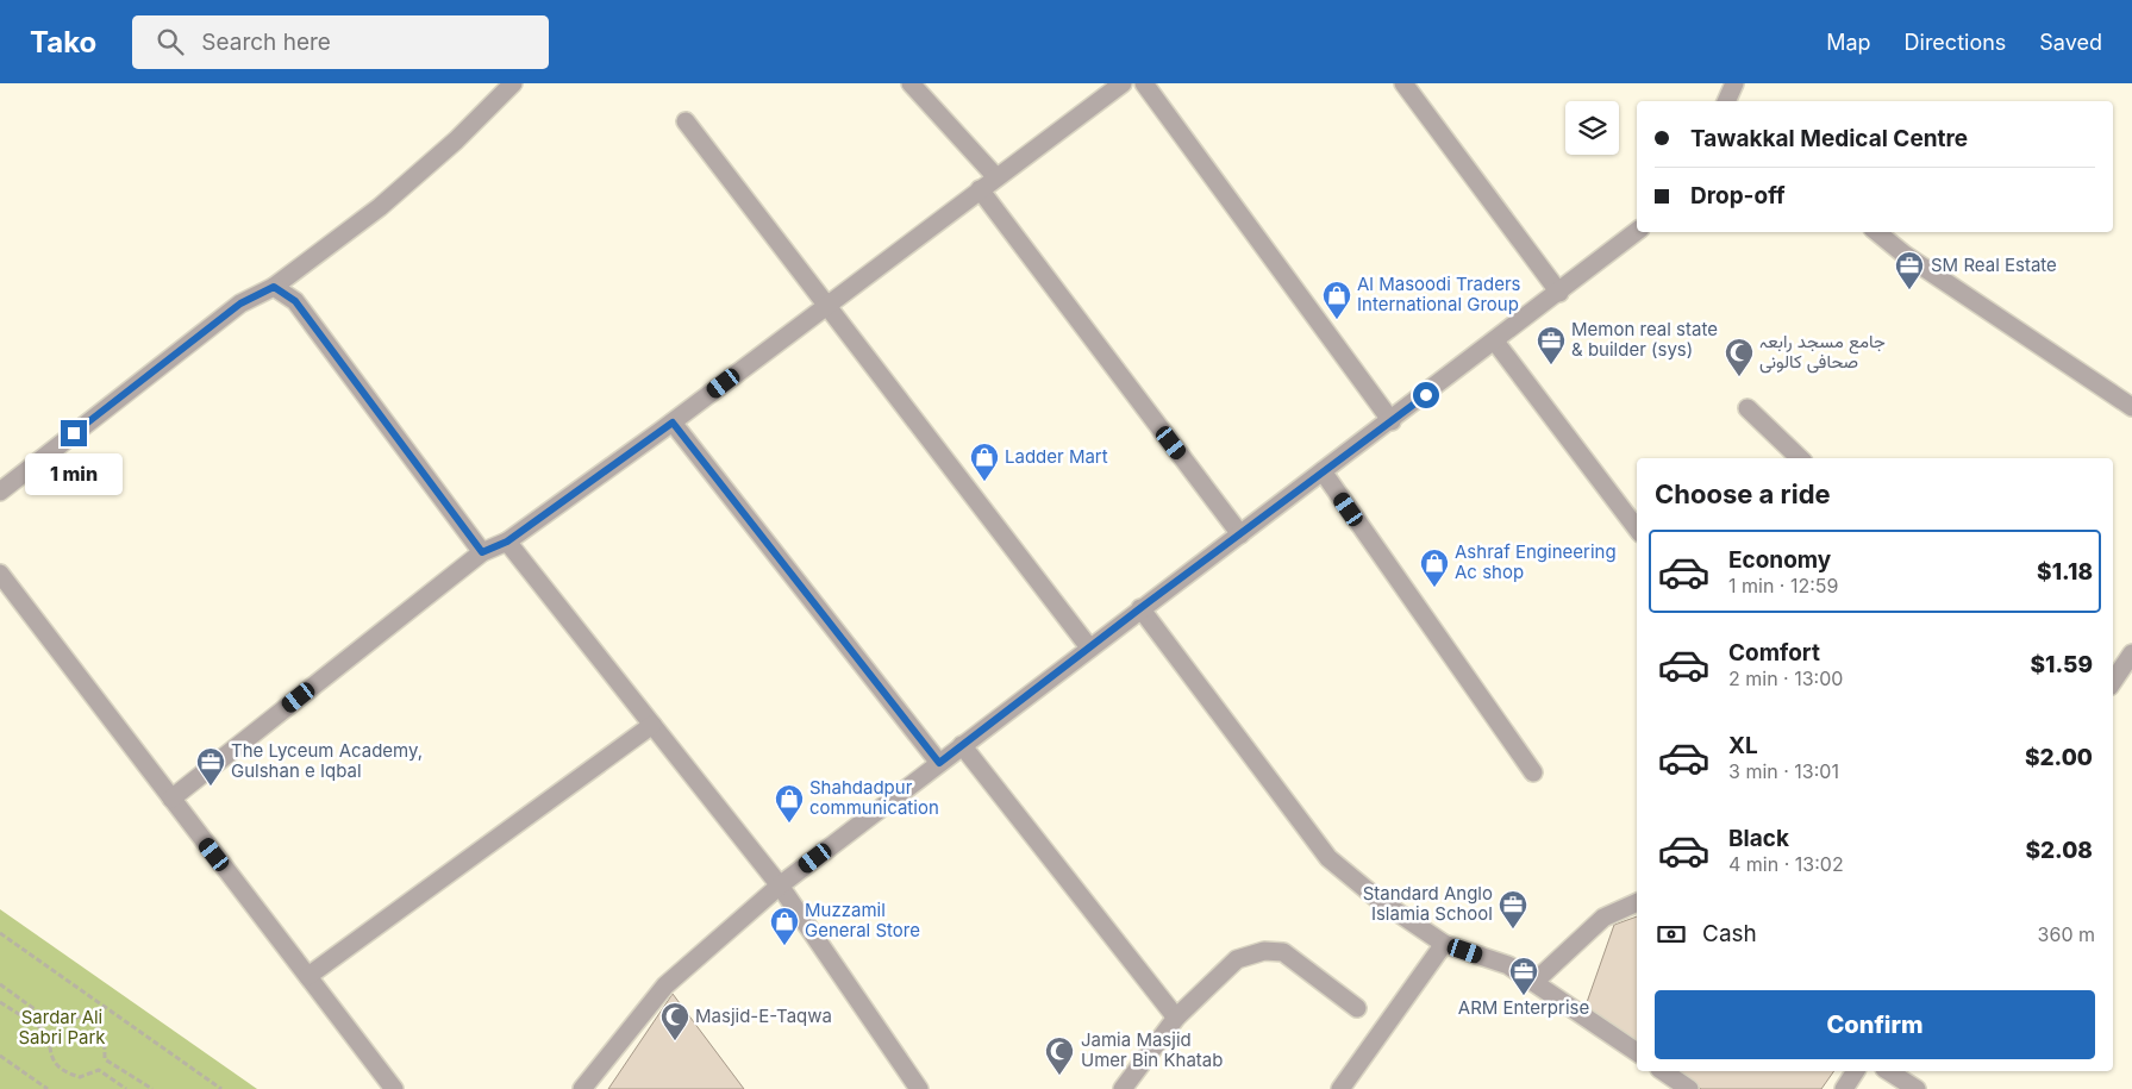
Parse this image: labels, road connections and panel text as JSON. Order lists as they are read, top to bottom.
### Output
{
  "parks": ["Sardar Ali Sabri Park"],
  "places": {
    "office": [
      "SM Real Estate",
      "Memon real state & builder (sys)",
      "The Lyceum Academy, Gulshan e Iqbal",
      "Standard Anglo Islamia School",
      "ARM Enterprise"
    ],
    "shop": [
      "Al Masoodi Traders International Group",
      "Ladder Mart",
      "Ashraf Engineering Ac shop",
      "Shahdadpur communication",
      "Muzzamil General Store"
    ],
    "mosque": ["جامع مسجد رابعہ صحافی کالونی", "Masjid-E-Taqwa", "Jamia Masjid Umer Bin Khatab"]
  },
  "page": {
    "header": "Tako",
    "search": "Search here",
    "nav": ["Map", "Directions", "Saved"],
    "banner": ["Tawakkal Medical Centre", "Drop-off"],
    "bubble": "1 min",
    "heading": "Choose a ride",
    "list": [
      {
        "name": "Economy",
        "note": "1 min · 12:59",
        "value": "$1.18"
      },
      {
        "name": "Comfort",
        "note": "2 min · 13:00",
        "value": "$1.59"
      },
      {
        "name": "XL",
        "note": "3 min · 13:01",
        "value": "$2.00"
      },
      {
        "name": "Black",
        "note": "4 min · 13:02",
        "value": "$2.08"
      }
    ],
    "pay": ["Cash", "360 m"],
    "buttons": "Confirm"
  }
}
